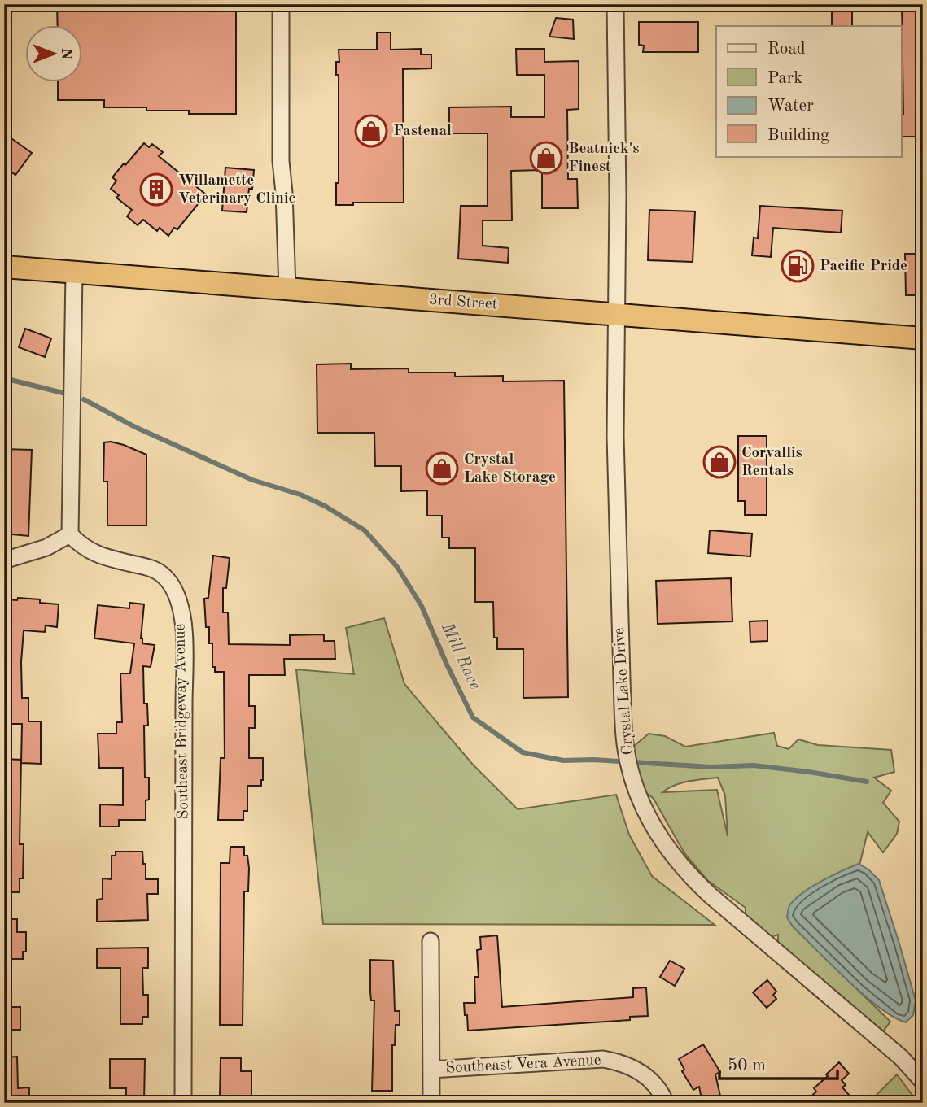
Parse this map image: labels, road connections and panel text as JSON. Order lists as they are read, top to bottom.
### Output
{
  "streets": {
    "highway": ["3rd Street"],
    "street": ["Crystal Lake Drive", "Southeast Bridgeway Avenue", "Southeast Vera Avenue"]
  },
  "crossings": [
    ["3rd Street", "Crystal Lake Drive"]
  ],
  "water": ["Mill Race"],
  "places": {
    "shop": [
      "Fastenal",
      "Beatnick's Finest",
      "Corvallis Rentals",
      "Crystal Lake Storage"
    ],
    "building": ["Willamette Veterinary Clinic"],
    "fuel station": ["Pacific Pride"]
  },
  "legend": [
    "Road",
    "Park",
    "Water",
    "Building"
  ],
  "scale_bar": "50 m",
  "north": "right"
}
